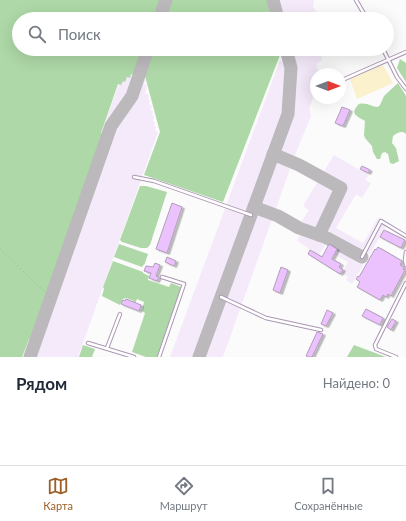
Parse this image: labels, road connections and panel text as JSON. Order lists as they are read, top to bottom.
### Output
{
  "north": "right",
  "page": {
    "search": "Поиск",
    "heading": ["Рядом", "Найдено: 0"],
    "nav": ["Карта", "Маршрут", "Сохранённые"]
  }
}
